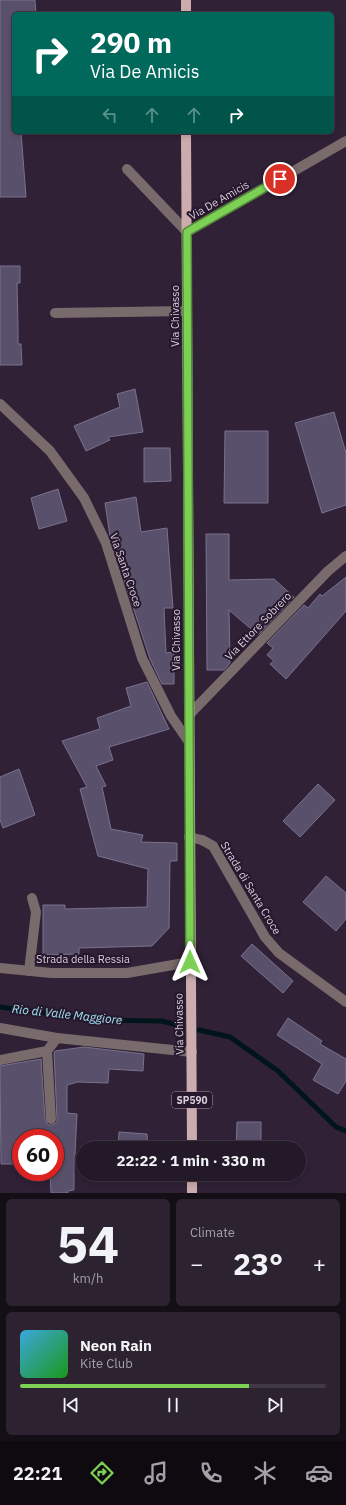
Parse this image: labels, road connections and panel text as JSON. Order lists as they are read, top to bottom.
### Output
{
  "streets": {
    "main road": ["Via Chivasso", "SP590"],
    "street": [
      "Via De Amicis",
      "Via Santa Croce",
      "Via Ettore Sobrero",
      "Strada di Santa Croce",
      "Strada della Ressia"
    ]
  },
  "crossings": [
    ["Via De Amicis", "Via Chivasso"],
    ["Via Chivasso", "Via Santa Croce"],
    ["Via Chivasso", "Via Ettore Sobrero"],
    ["Via Chivasso", "Strada di Santa Croce"],
    ["Via Chivasso", "Strada della Ressia"]
  ],
  "water": ["Rio di Valle Maggiore"],
  "page": {
    "turn": ["290 m", "Via De Amicis"],
    "limit": "60",
    "trip": "22:22 · 1 min · 330 m",
    "tile": [
      ["54", "km/h"],
      "Climate"
    ],
    "heat": ["−", "23°", "+"],
    "song": ["Neon Rain", "Kite Club"],
    "tabs": "22:21"
  }
}
